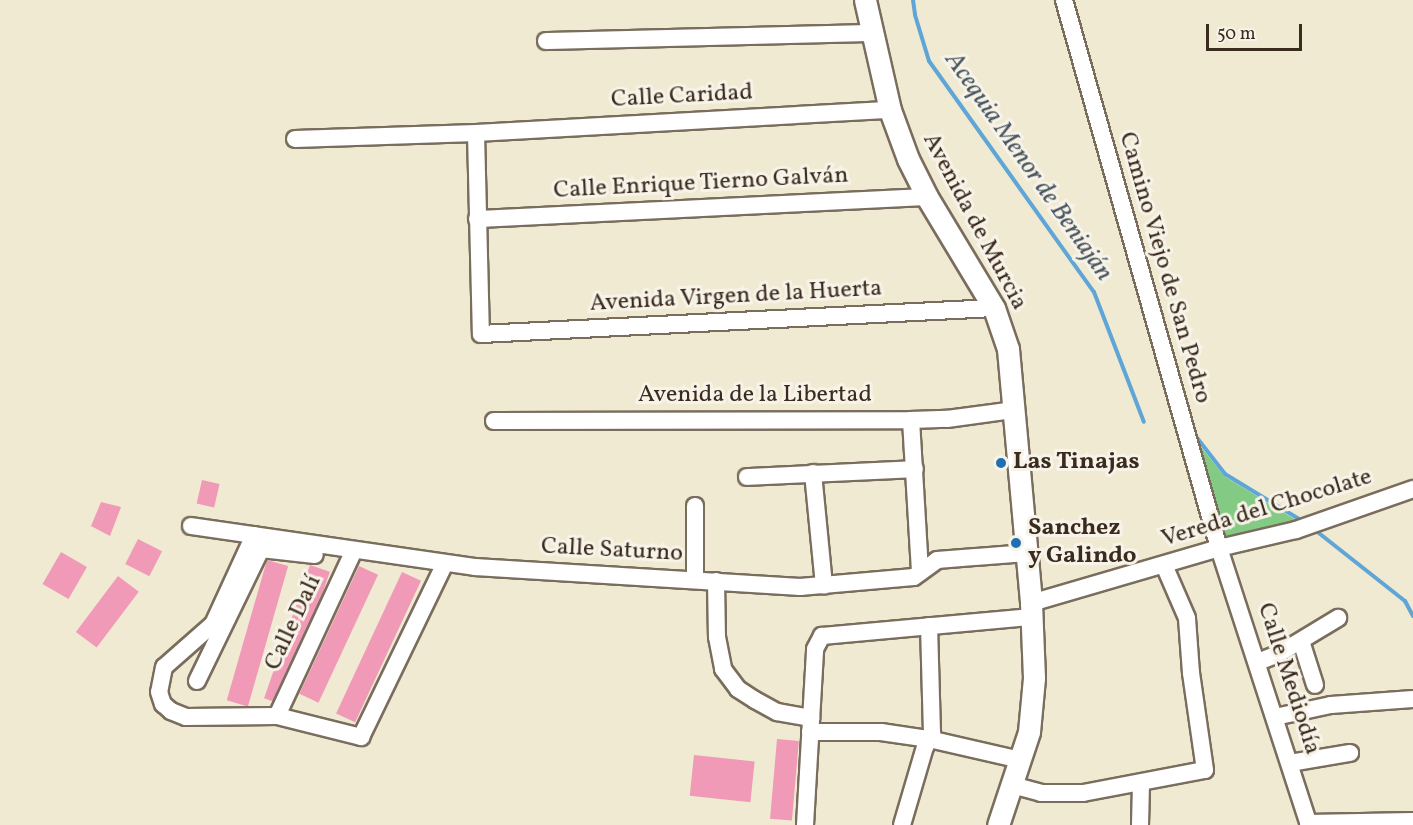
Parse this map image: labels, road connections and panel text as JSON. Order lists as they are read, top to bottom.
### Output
{
  "streets": {
    "main road": ["Avenida de Murcia"],
    "street": [
      "Calle Caridad",
      "Calle Enrique Tierno Galván",
      "Camino Viejo de San Pedro",
      "Avenida Virgen de la Huerta",
      "Avenida de la Libertad",
      "Vereda del Chocolate",
      "Calle Saturno",
      "Calle Dalí",
      "Calle Mediodía"
    ]
  },
  "crossings": [
    ["Calle Caridad", "Avenida de Murcia"],
    ["Calle Enrique Tierno Galván", "Avenida de Murcia"],
    ["Calle Enrique Tierno Galván", "Avenida Virgen de la Huerta"],
    ["Avenida de Murcia", "Avenida Virgen de la Huerta"],
    ["Avenida de Murcia", "Avenida de la Libertad"],
    ["Avenida de Murcia", "Vereda del Chocolate"],
    ["Avenida de Murcia", "Calle Saturno"],
    ["Camino Viejo de San Pedro", "Vereda del Chocolate"],
    ["Camino Viejo de San Pedro", "Calle Mediodía"],
    ["Vereda del Chocolate", "Calle Mediodía"],
    ["Calle Saturno", "Calle Dalí"]
  ],
  "water": ["Acequia Menor de Beniaján"],
  "places": ["Las Tinajas", "Sanchez y Galindo"],
  "scale_bar": "50 m"
}
